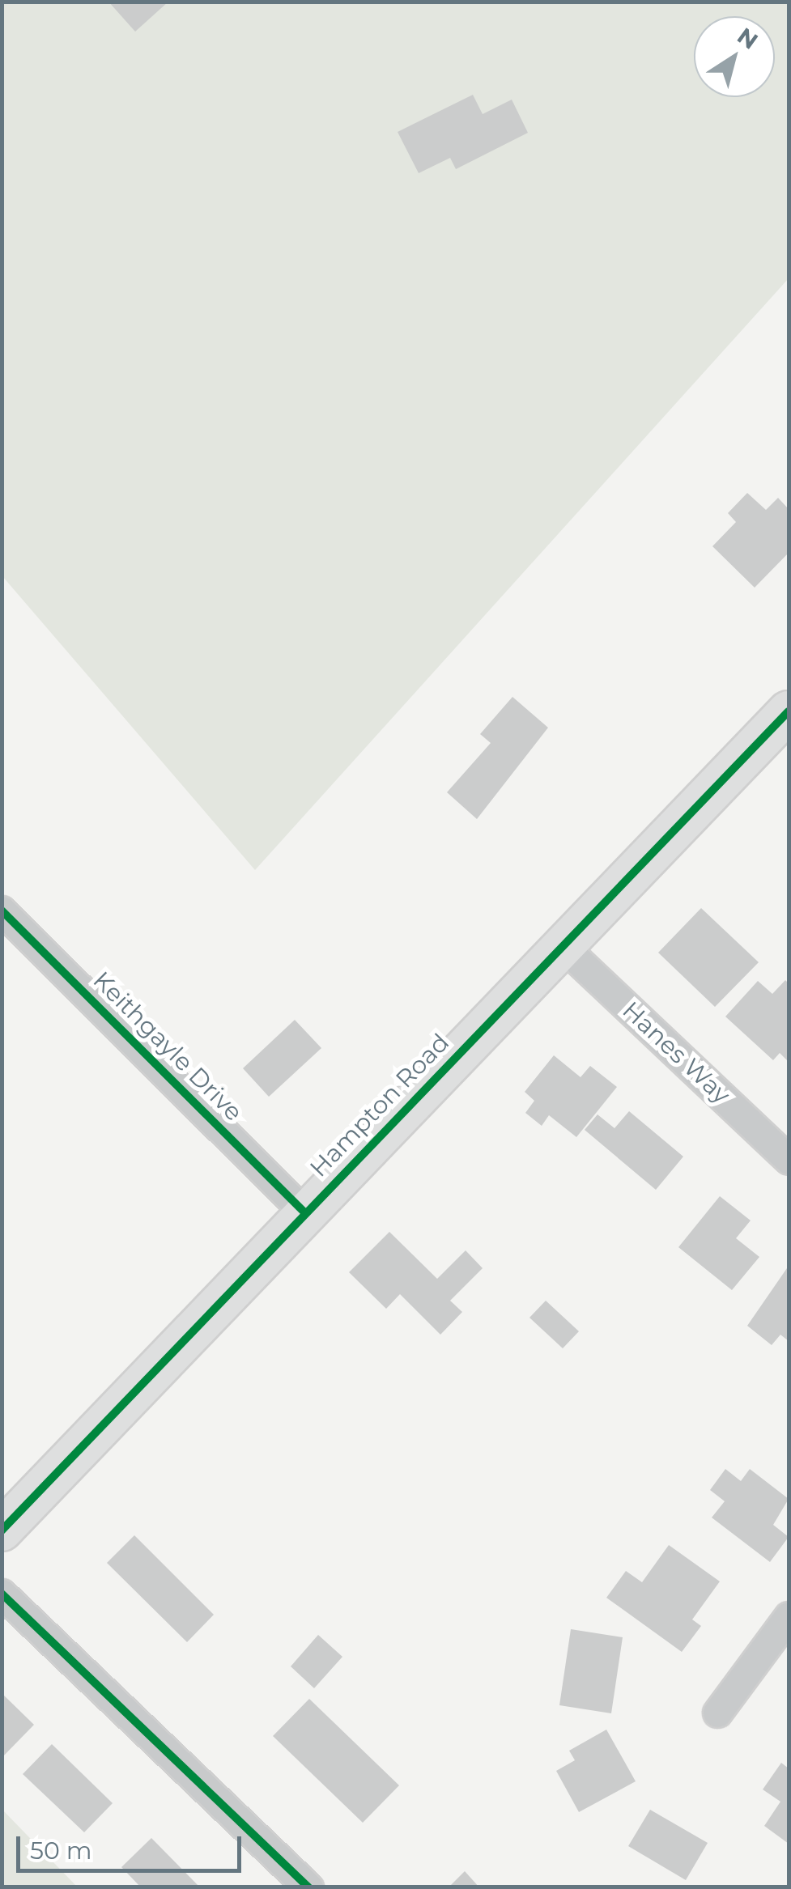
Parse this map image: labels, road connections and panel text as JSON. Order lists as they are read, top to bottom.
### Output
{
  "streets": {
    "main road": ["Hampton Road"],
    "street": ["Keithgayle Drive", "Hanes Way"]
  },
  "crossings": [
    ["Keithgayle Drive", "Hampton Road"],
    ["Hanes Way", "Hampton Road"]
  ],
  "scale_bar": "50 m",
  "north": "top right"
}
